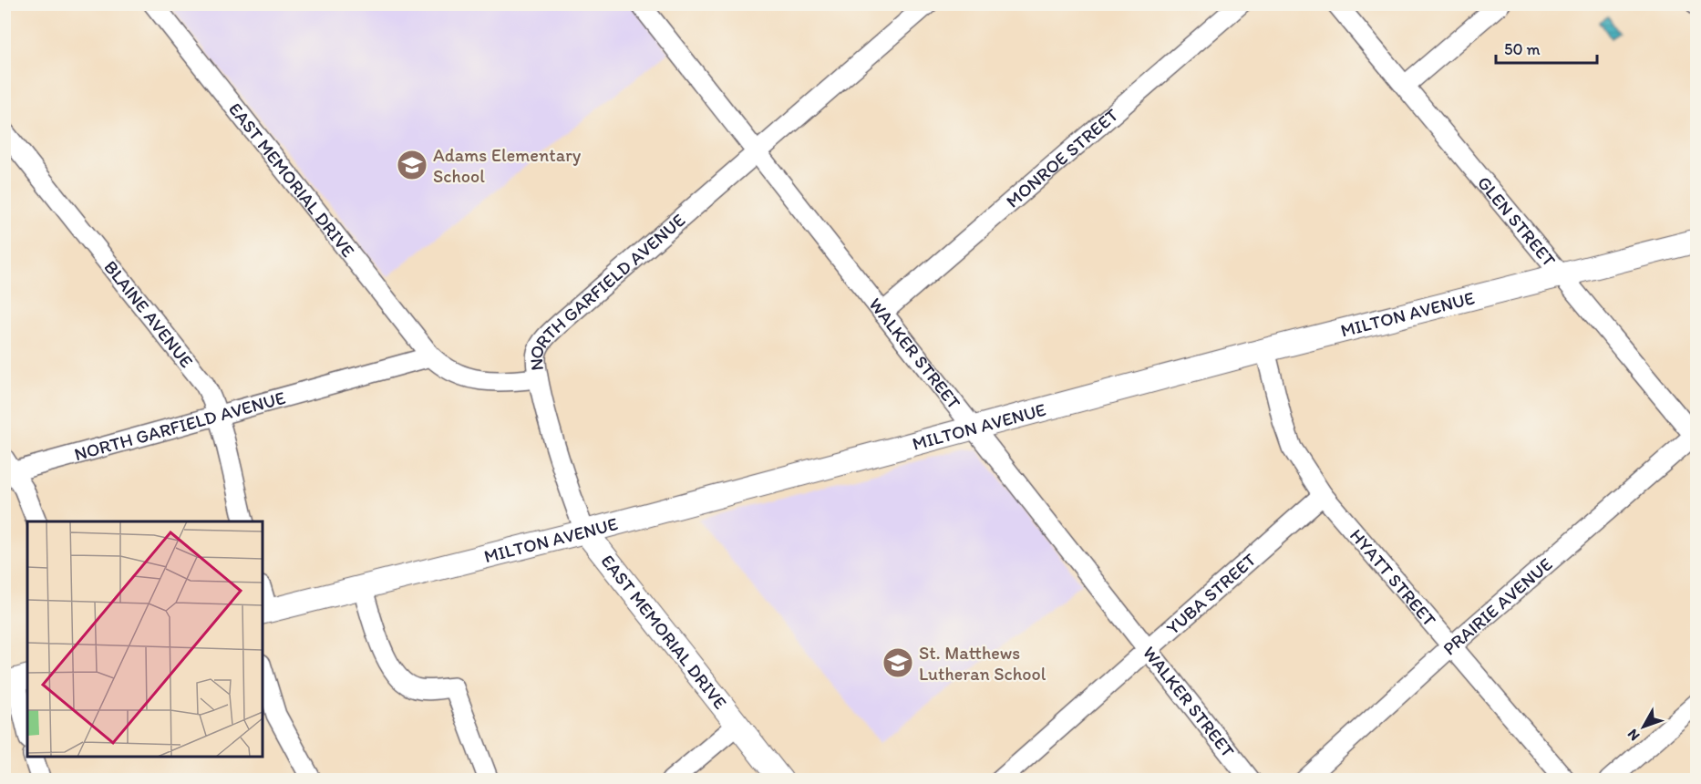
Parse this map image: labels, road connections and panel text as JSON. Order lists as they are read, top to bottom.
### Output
{
  "streets": {
    "main road": ["EAST MEMORIAL DRIVE", "MILTON AVENUE"],
    "street": [
      "MONROE STREET",
      "GLEN STREET",
      "NORTH GARFIELD AVENUE",
      "BLAINE AVENUE",
      "WALKER STREET",
      "HYATT STREET",
      "YUBA STREET",
      "PRAIRIE AVENUE"
    ]
  },
  "crossings": [
    ["MONROE STREET", "WALKER STREET"],
    ["EAST MEMORIAL DRIVE", "NORTH GARFIELD AVENUE"],
    ["EAST MEMORIAL DRIVE", "MILTON AVENUE"],
    ["GLEN STREET", "MILTON AVENUE"],
    ["GLEN STREET", "PRAIRIE AVENUE"],
    ["NORTH GARFIELD AVENUE", "BLAINE AVENUE"],
    ["NORTH GARFIELD AVENUE", "WALKER STREET"],
    ["MILTON AVENUE", "WALKER STREET"],
    ["MILTON AVENUE", "HYATT STREET"],
    ["WALKER STREET", "YUBA STREET"],
    ["HYATT STREET", "YUBA STREET"],
    ["HYATT STREET", "PRAIRIE AVENUE"]
  ],
  "places": {
    "school or university": ["Adams Elementary School", "St. Matthews Lutheran School"]
  },
  "scale_bar": "50 m",
  "north": "bottom left"
}
